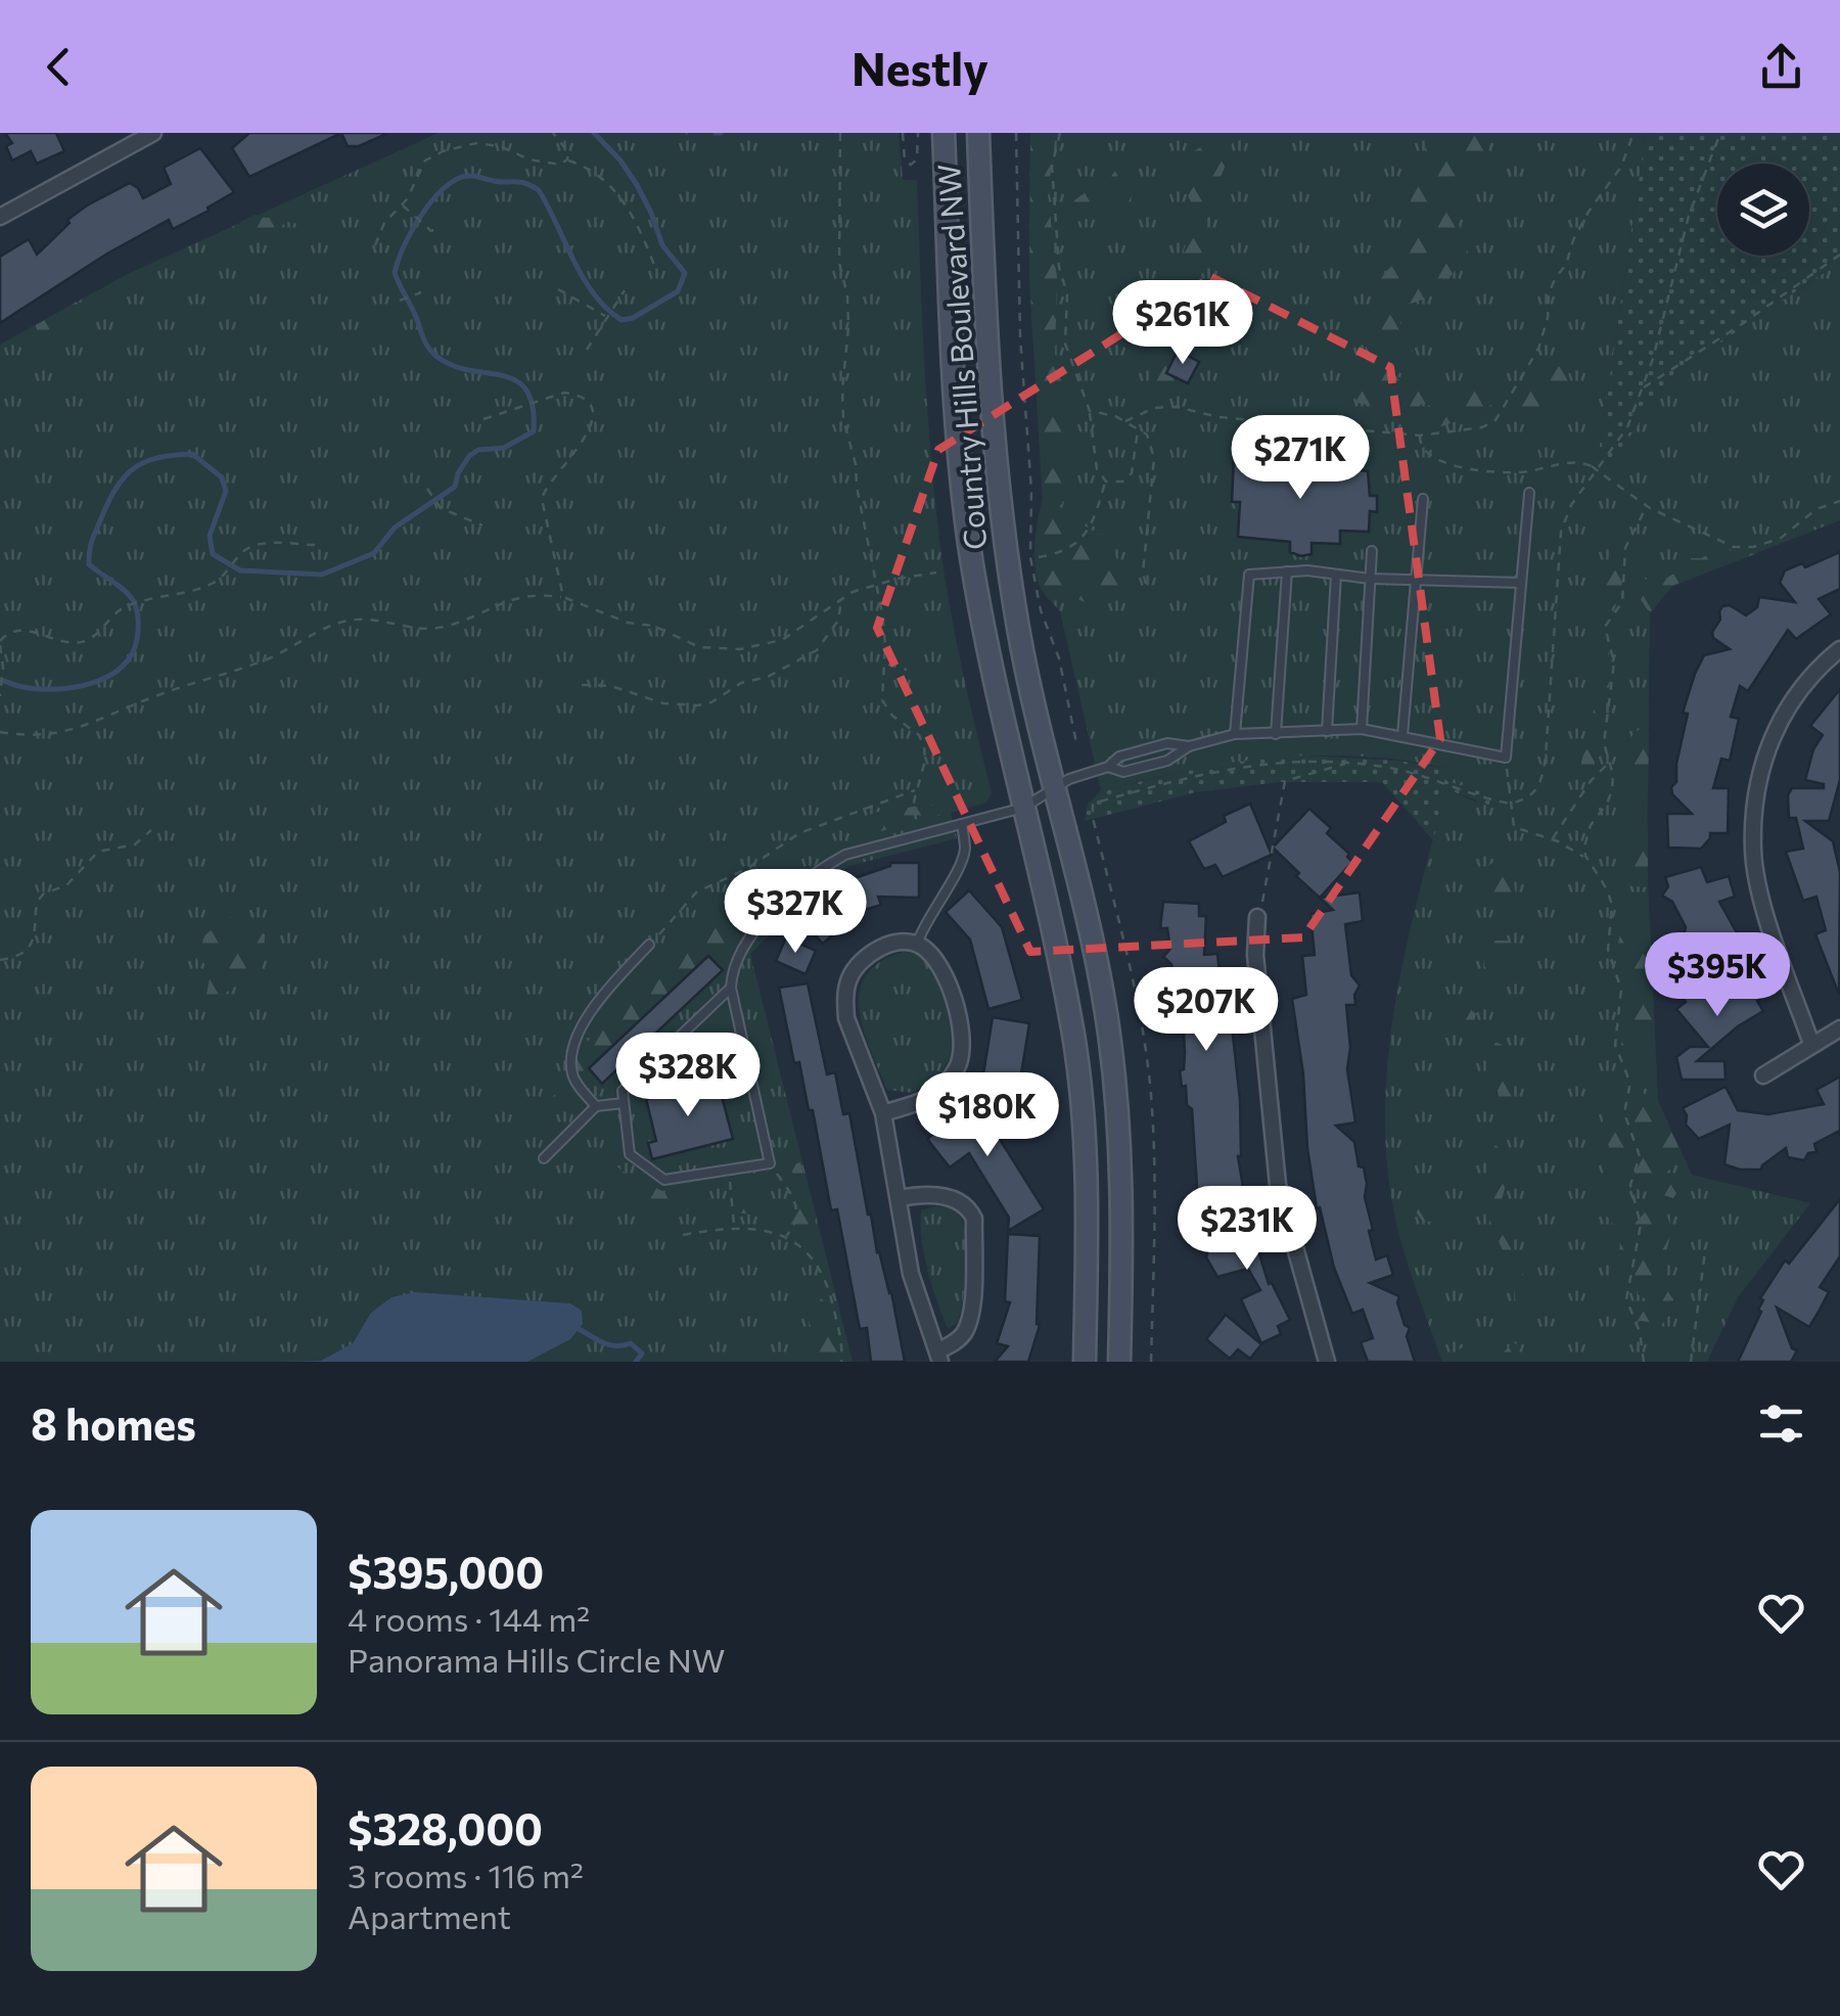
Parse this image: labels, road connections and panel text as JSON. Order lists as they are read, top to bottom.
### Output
{
  "streets": {
    "main road": ["Country Hills Boulevard NW"]
  },
  "page": {
    "header": "Nestly",
    "price": [
      "$261K",
      "$271K",
      "$327K",
      "$395K",
      "$207K",
      "$328K",
      "$180K",
      "$231K"
    ],
    "heading": "8 homes",
    "list": [
      {
        "name": "$395,000",
        "note": "4 rooms · 144 m² · Panorama Hills Circle NW"
      },
      {
        "name": "$328,000",
        "note": "3 rooms · 116 m² · Apartment"
      }
    ]
  }
}
